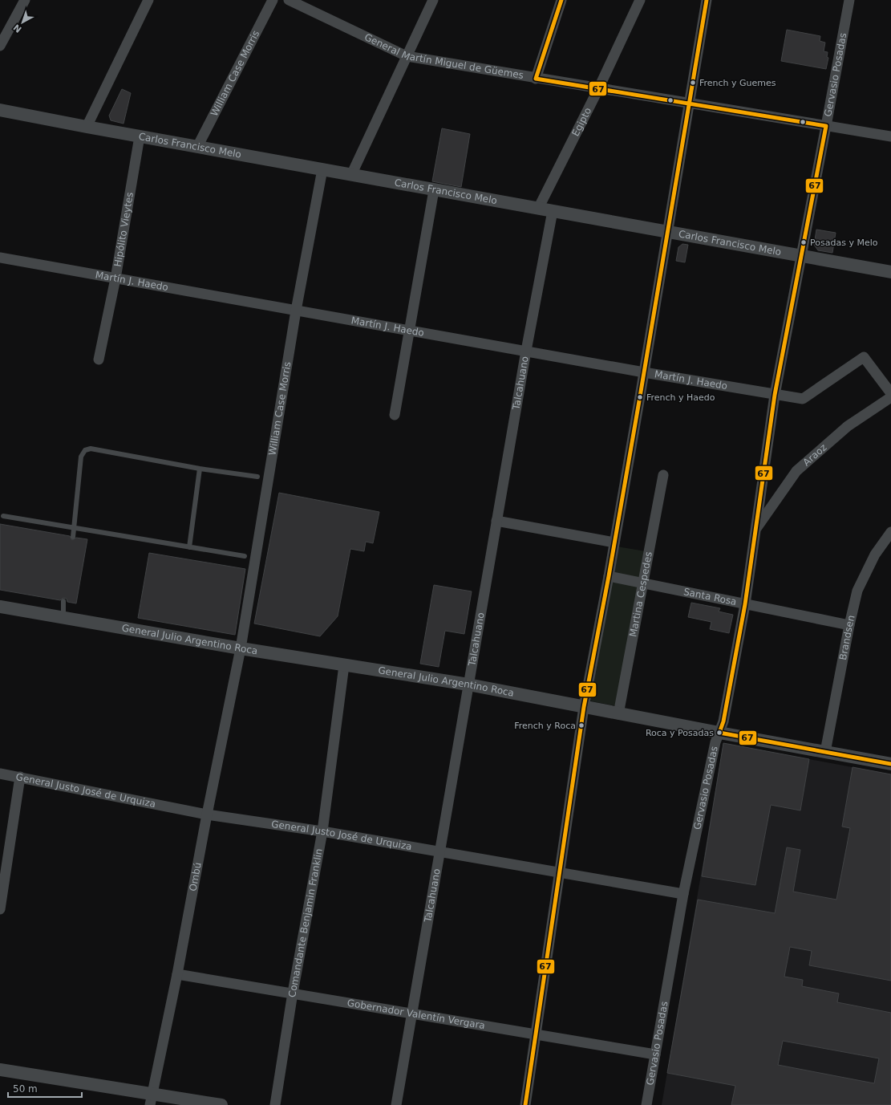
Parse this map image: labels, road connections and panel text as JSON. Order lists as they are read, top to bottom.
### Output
{
  "streets": {
    "street": [
      "General Martín Miguel de Güemes",
      "William Case Morris",
      "Gervasio Posadas",
      "Egipto",
      "Carlos Francisco Melo",
      "Hipólito Vieytes",
      "Martín J. Haedo",
      "Talcahuano",
      "Araoz",
      "Martina Cespedes",
      "Santa Rosa",
      "Brandsen",
      "General Julio Argentino Roca",
      "General Justo José de Urquiza",
      "Ombú",
      "Comandante Benjamin Franklin",
      "Gobernador Valentín Vergara"
    ]
  },
  "crossings": [
    ["General Martín Miguel de Güemes", "Gervasio Posadas"],
    ["General Martín Miguel de Güemes", "Egipto"],
    ["William Case Morris", "Carlos Francisco Melo"],
    ["William Case Morris", "Martín J. Haedo"],
    ["William Case Morris", "General Julio Argentino Roca"],
    ["William Case Morris", "Ombú"],
    ["Gervasio Posadas", "Carlos Francisco Melo"],
    ["Gervasio Posadas", "Martín J. Haedo"],
    ["Gervasio Posadas", "Araoz"],
    ["Gervasio Posadas", "Santa Rosa"],
    ["Gervasio Posadas", "General Julio Argentino Roca"],
    ["Gervasio Posadas", "General Justo José de Urquiza"],
    ["Gervasio Posadas", "Gobernador Valentín Vergara"],
    ["Egipto", "Carlos Francisco Melo"],
    ["Carlos Francisco Melo", "Hipólito Vieytes"],
    ["Carlos Francisco Melo", "Talcahuano"],
    ["Hipólito Vieytes", "Martín J. Haedo"],
    ["Martín J. Haedo", "Talcahuano"],
    ["Talcahuano", "General Julio Argentino Roca"],
    ["Talcahuano", "General Justo José de Urquiza"],
    ["Talcahuano", "Gobernador Valentín Vergara"],
    ["Martina Cespedes", "Santa Rosa"],
    ["Martina Cespedes", "General Julio Argentino Roca"],
    ["Santa Rosa", "Brandsen"],
    ["Brandsen", "General Julio Argentino Roca"],
    ["General Julio Argentino Roca", "Ombú"],
    ["General Julio Argentino Roca", "Comandante Benjamin Franklin"],
    ["General Justo José de Urquiza", "Ombú"],
    ["General Justo José de Urquiza", "Comandante Benjamin Franklin"],
    ["Ombú", "Gobernador Valentín Vergara"],
    ["Comandante Benjamin Franklin", "Gobernador Valentín Vergara"]
  ],
  "places": [
    "French y Guemes",
    "Posadas y Melo",
    "French y Haedo",
    "French y Roca",
    "Roca y Posadas"
  ],
  "lines": ["transit line 67"],
  "scale_bar": "50 m",
  "north": "bottom left"
}
